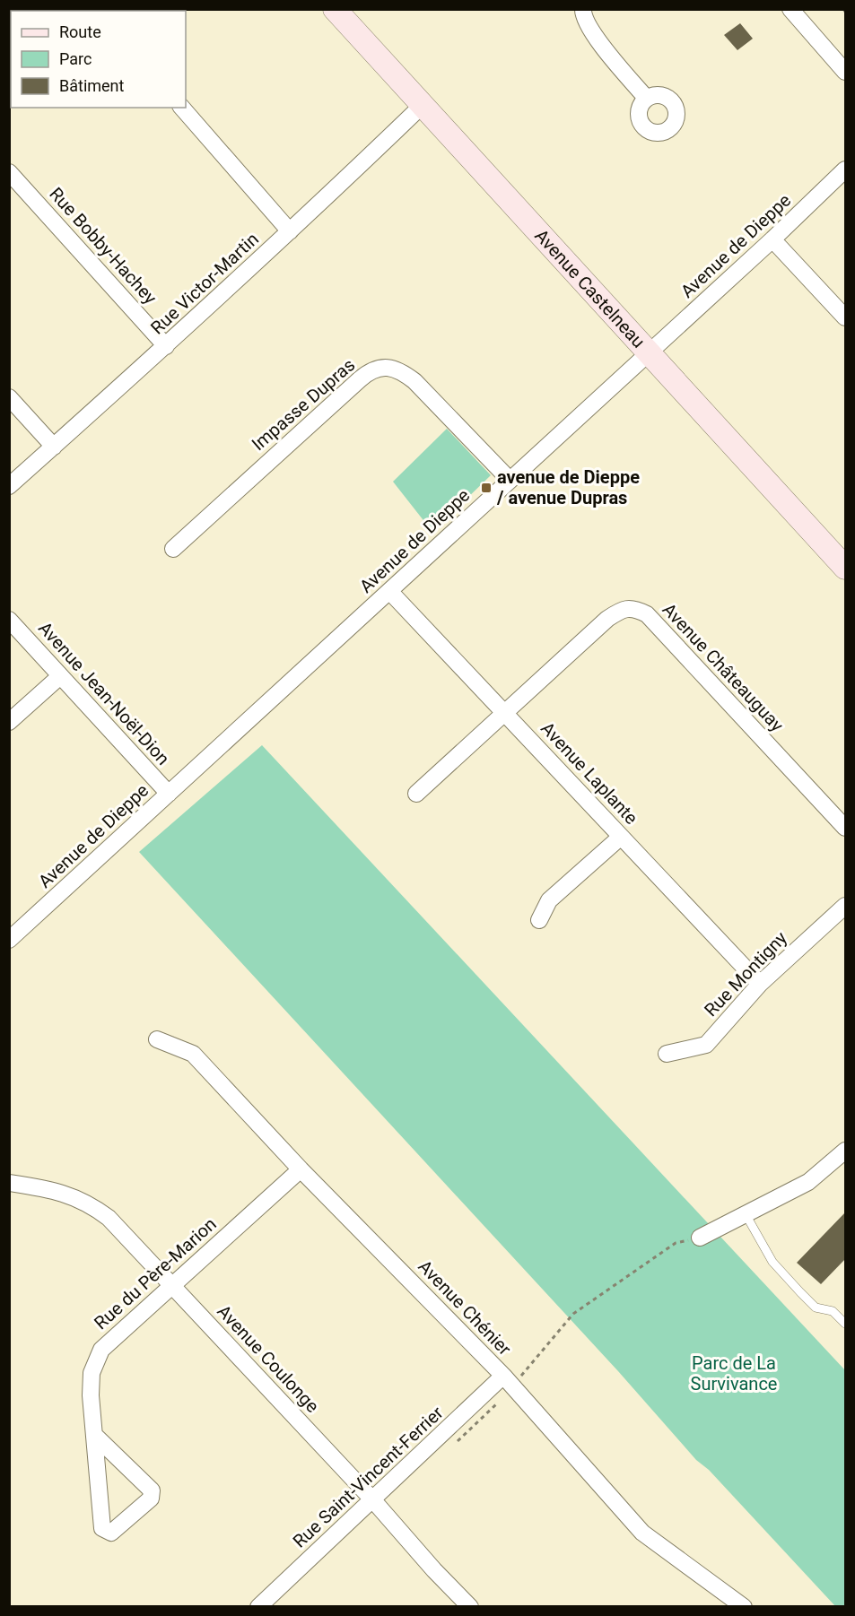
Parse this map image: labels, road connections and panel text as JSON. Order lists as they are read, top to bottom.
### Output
{
  "streets": {
    "street": [
      "Rue Bobby-Hachey",
      "Avenue de Dieppe",
      "Rue Victor-Martin",
      "Avenue Castelneau",
      "Impasse Dupras",
      "Avenue Châteauguay",
      "Avenue Jean-Noël-Dion",
      "Avenue Laplante",
      "Rue Montigny",
      "Rue du Père-Marion",
      "Avenue Chénier",
      "Avenue Coulonge",
      "Rue Saint-Vincent-Ferrier"
    ]
  },
  "crossings": [
    ["Rue Bobby-Hachey", "Rue Victor-Martin"],
    ["Avenue de Dieppe", "Avenue Castelneau"],
    ["Avenue de Dieppe", "Impasse Dupras"],
    ["Avenue de Dieppe", "Avenue Jean-Noël-Dion"],
    ["Avenue de Dieppe", "Avenue Laplante"],
    ["Rue Victor-Martin", "Avenue Castelneau"],
    ["Avenue Châteauguay", "Avenue Laplante"],
    ["Avenue Laplante", "Rue Montigny"],
    ["Rue du Père-Marion", "Avenue Chénier"],
    ["Rue du Père-Marion", "Avenue Coulonge"],
    ["Avenue Chénier", "Rue Saint-Vincent-Ferrier"],
    ["Avenue Coulonge", "Rue Saint-Vincent-Ferrier"]
  ],
  "parks": ["Parc de La Survivance"],
  "places": {
    "transit": ["avenue de Dieppe / avenue Dupras"]
  },
  "legend": ["Route", "Parc", "Bâtiment"]
}
